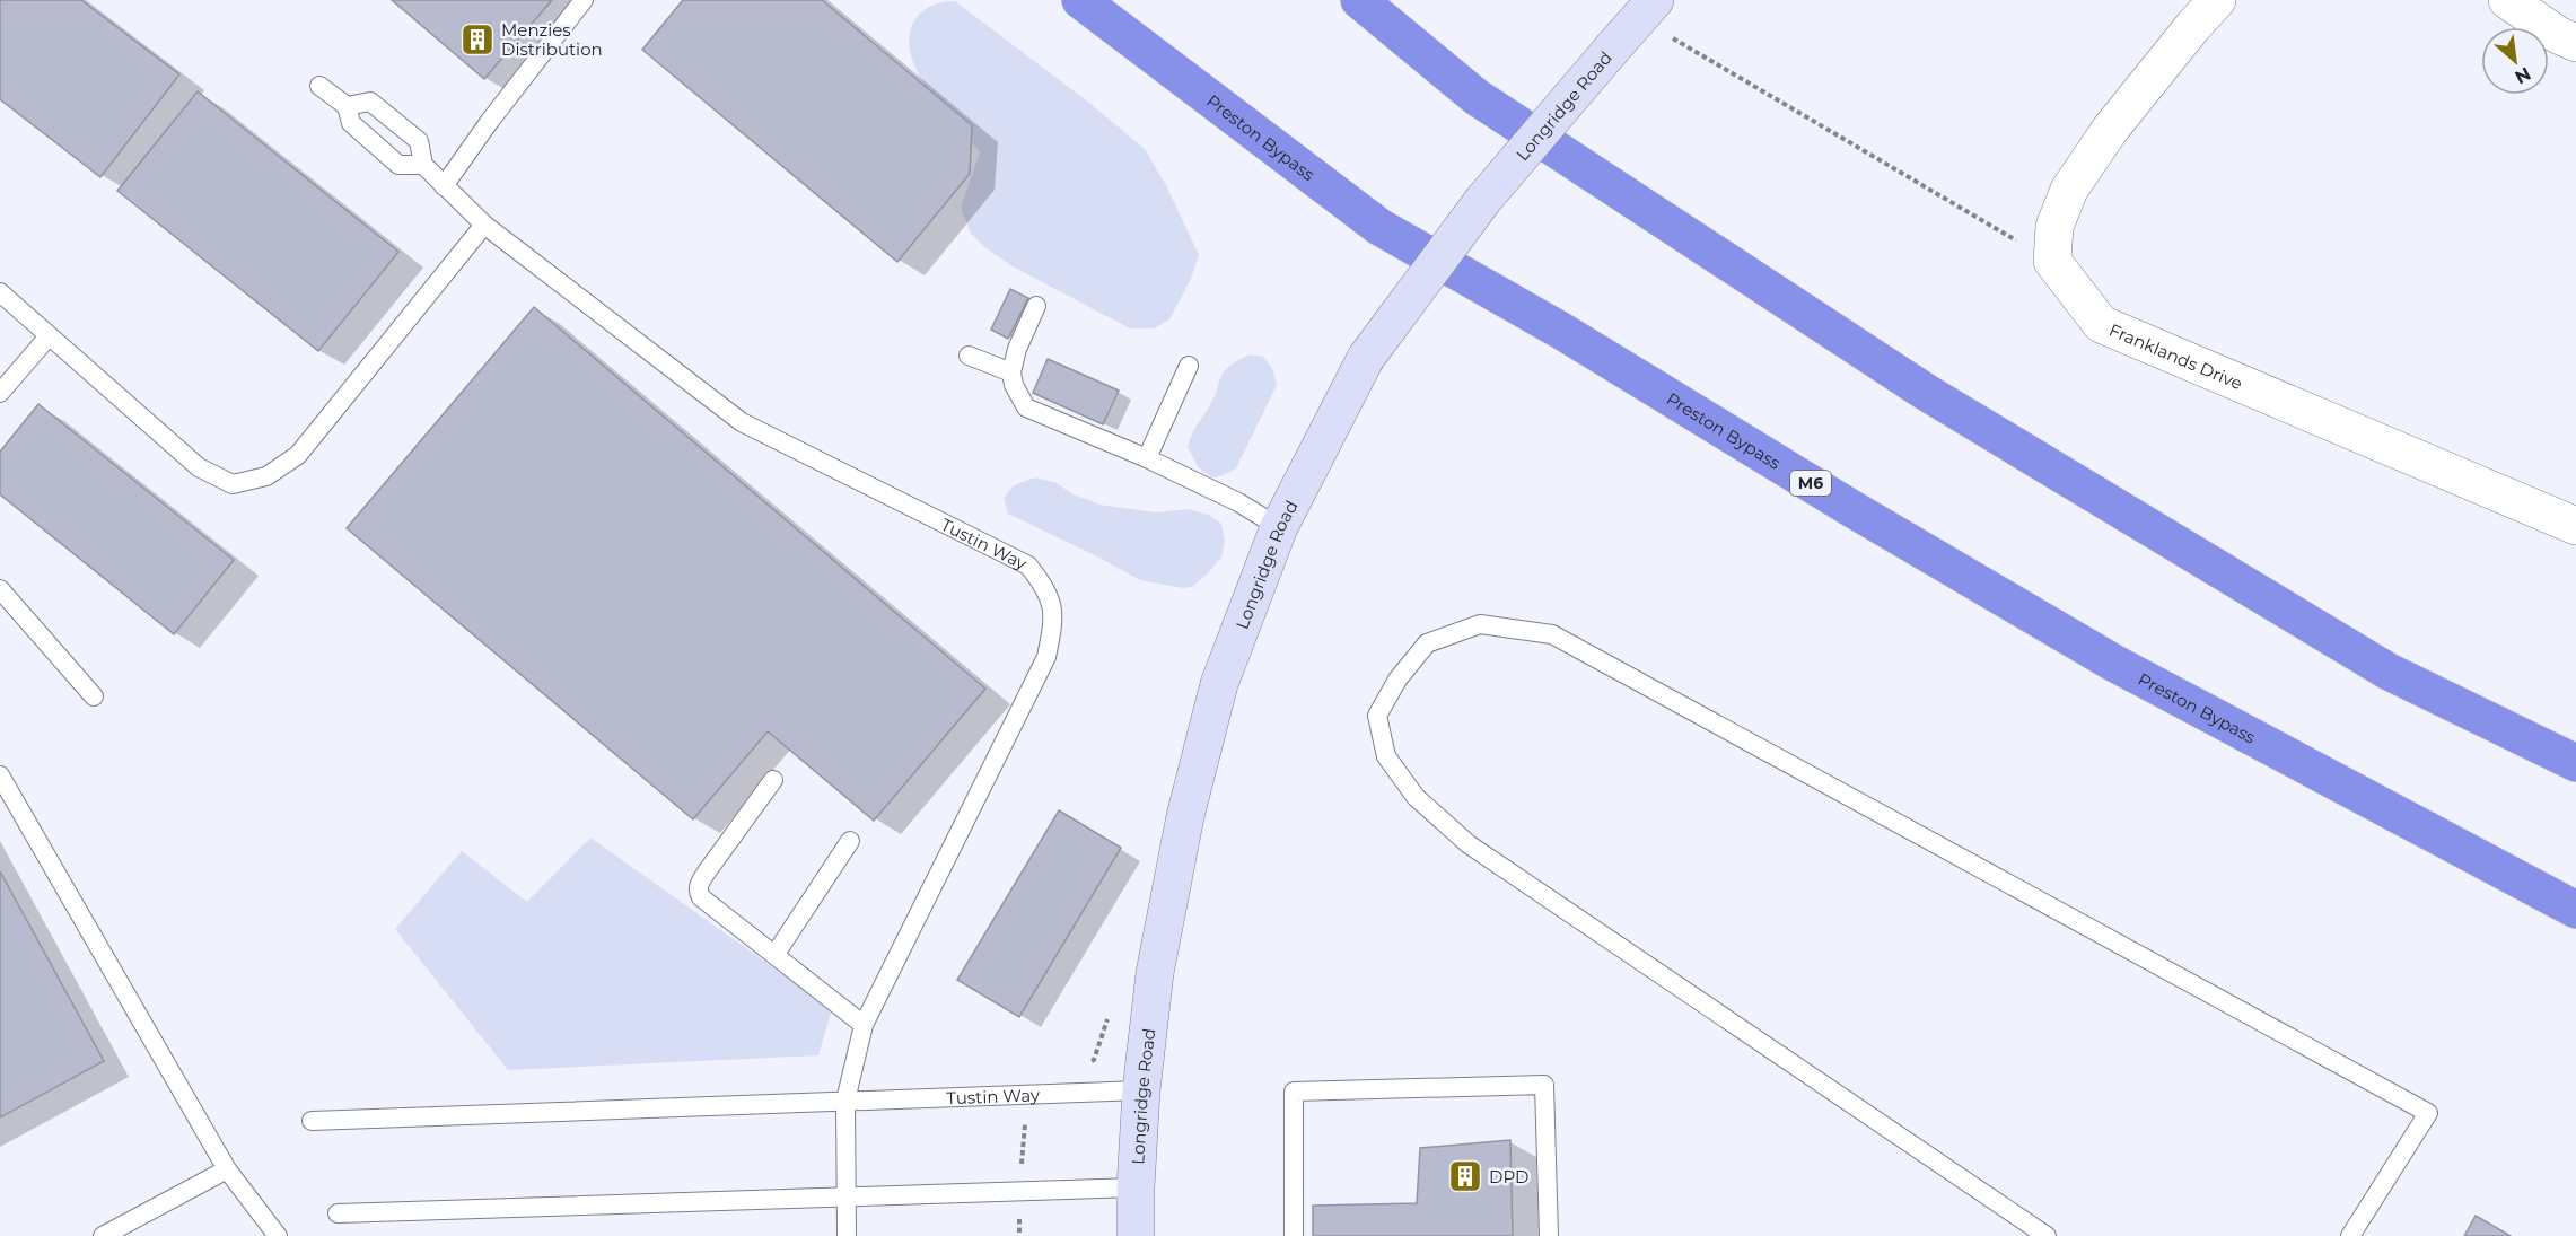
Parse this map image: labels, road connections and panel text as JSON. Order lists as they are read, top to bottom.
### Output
{
  "streets": {
    "highway": ["Preston Bypass", "M6"],
    "main road": ["Longridge Road"],
    "street": ["Franklands Drive"],
    "lane": ["Tustin Way"]
  },
  "crossings": [
    ["Longridge Road", "Tustin Way"]
  ],
  "places": {
    "building": ["Menzies Distribution", "DPD"]
  },
  "north": "bottom right"
}
